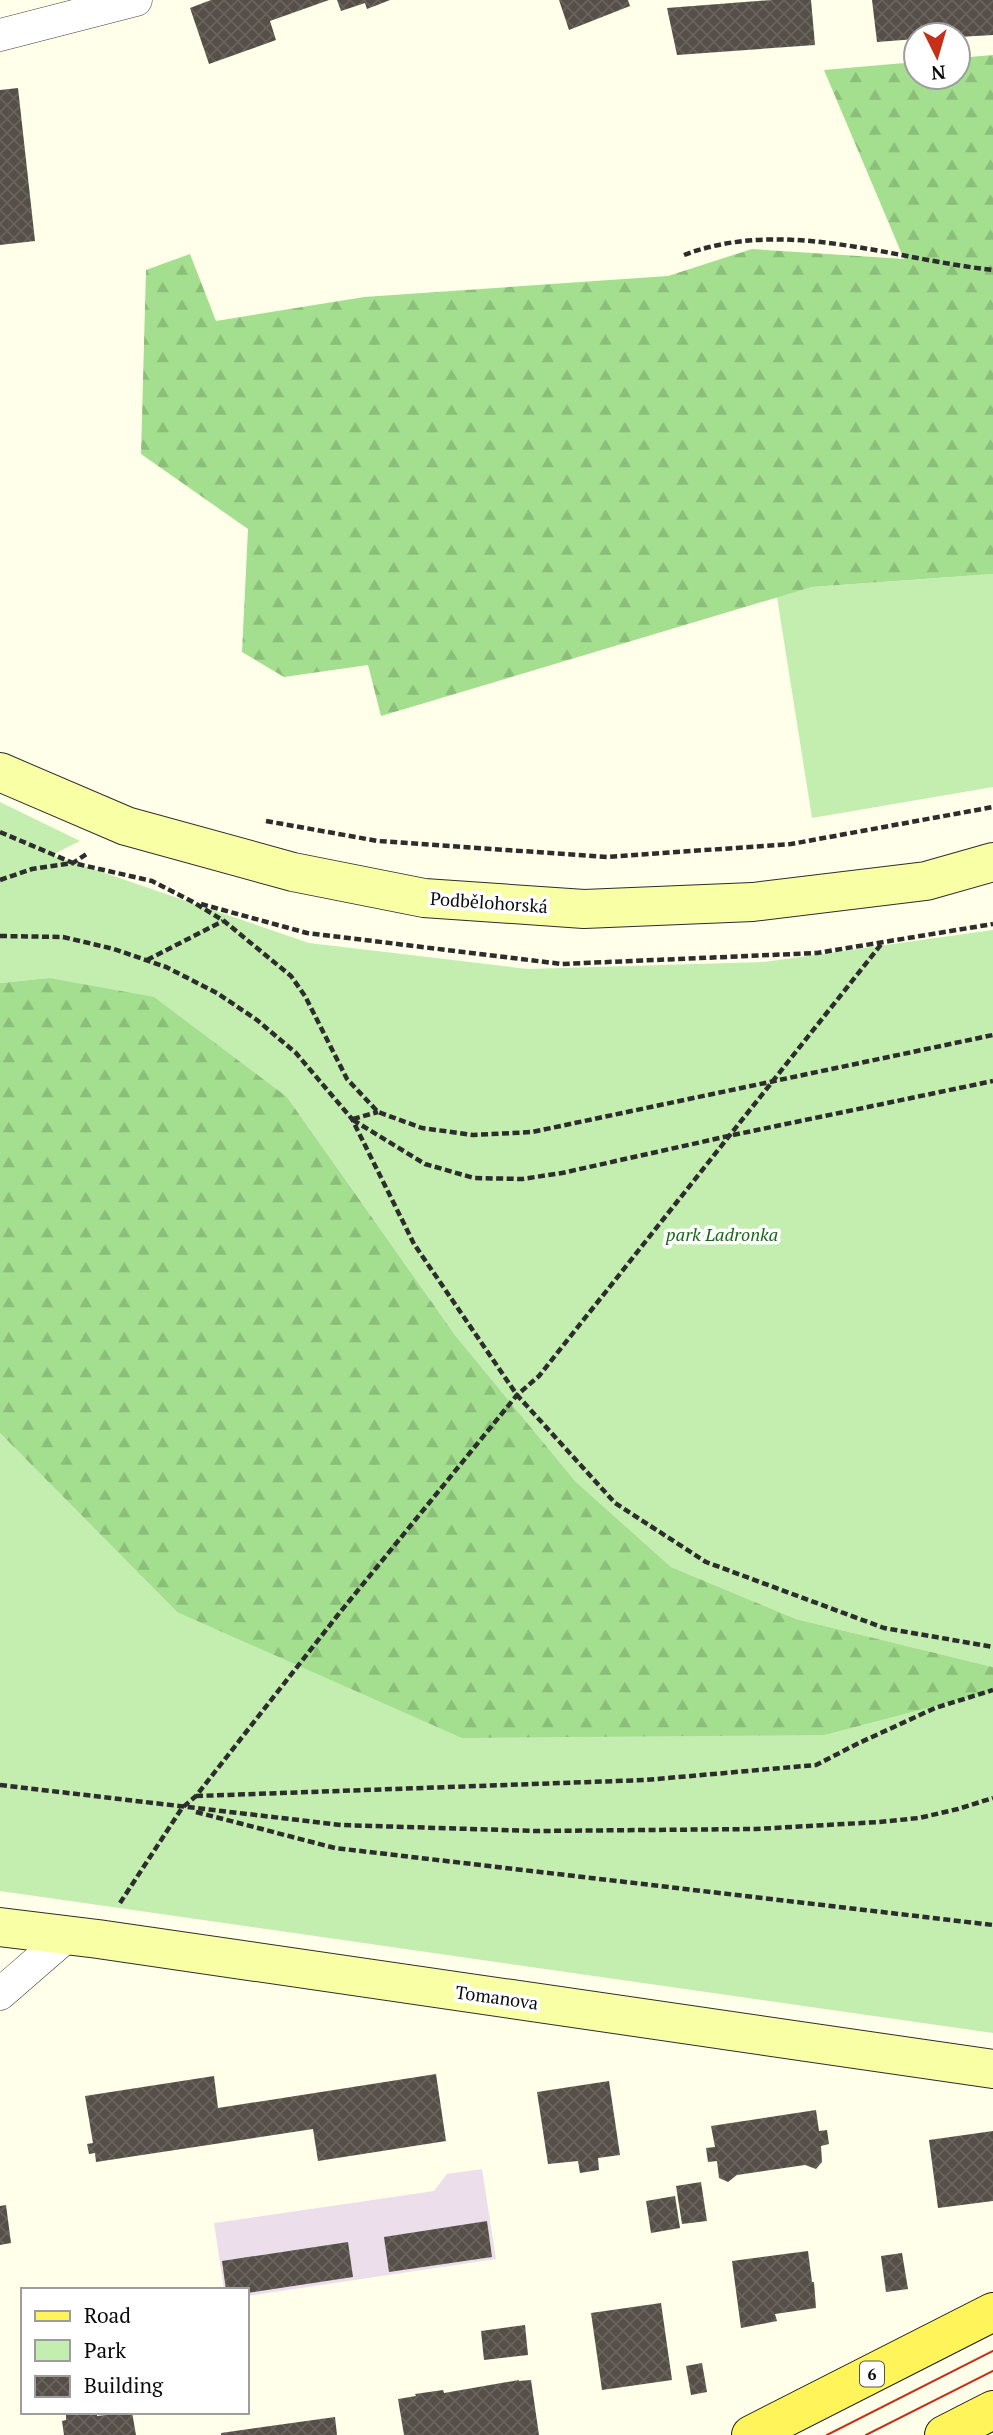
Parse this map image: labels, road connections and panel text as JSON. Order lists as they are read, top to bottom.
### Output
{
  "streets": {
    "main road": ["6"],
    "street": ["Podbělohorská", "Tomanova"]
  },
  "parks": ["park Ladronka"],
  "legend": ["Road", "Park", "Building"],
  "north": "bottom"
}
